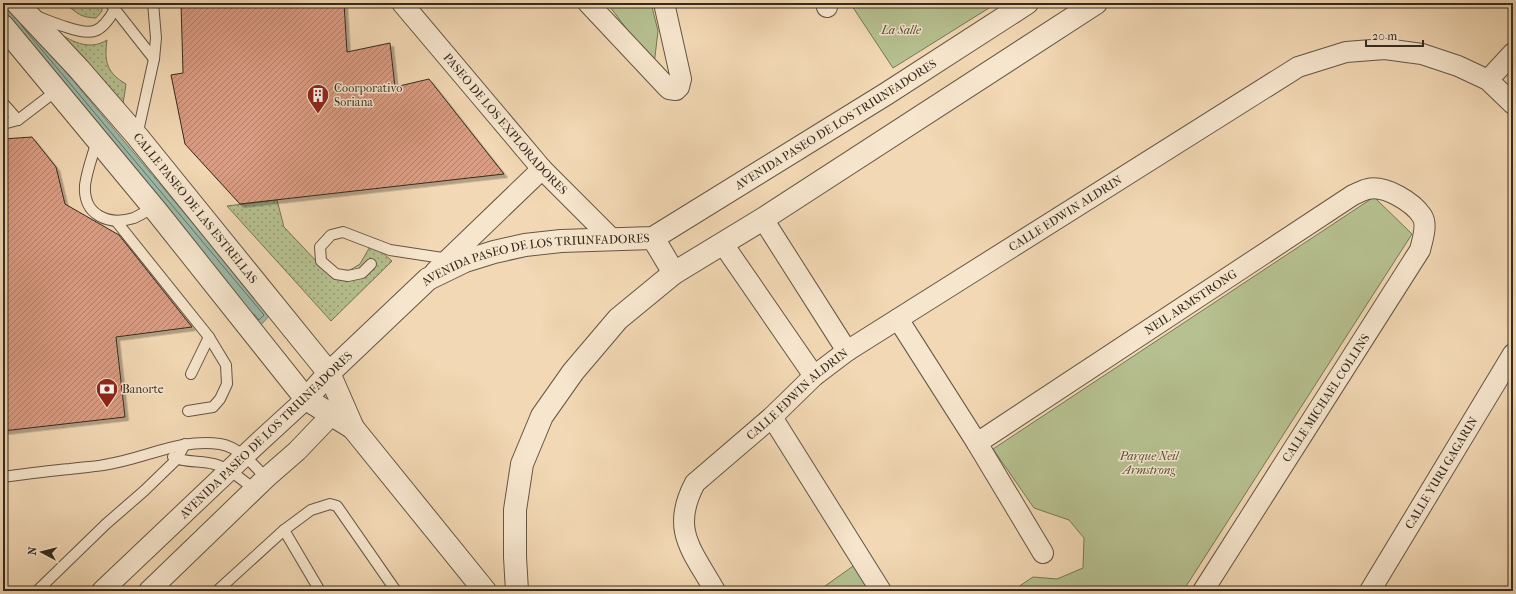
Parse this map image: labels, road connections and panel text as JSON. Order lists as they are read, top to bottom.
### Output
{
  "streets": {
    "street": [
      "PASEO DE LOS EXPLORADORES",
      "AVENIDA PASEO DE LOS TRIUNFADORES",
      "CALLE PASEO DE LAS ESTRELLAS",
      "CALLE EDWIN ALDRIN",
      "NEIL ARMSTRONG",
      "CALLE MICHAEL COLLINS",
      "CALLE YURI GAGARIN"
    ]
  },
  "crossings": [
    ["PASEO DE LOS EXPLORADORES", "AVENIDA PASEO DE LOS TRIUNFADORES"],
    ["AVENIDA PASEO DE LOS TRIUNFADORES", "CALLE PASEO DE LAS ESTRELLAS"],
    ["NEIL ARMSTRONG", "CALLE MICHAEL COLLINS"]
  ],
  "parks": ["La Salle", "Parque Neil Armstrong"],
  "places": {
    "building": ["Coorporativo Soriana"],
    "bank": ["Banorte"]
  },
  "scale_bar": "20 m",
  "north": "left"
}
